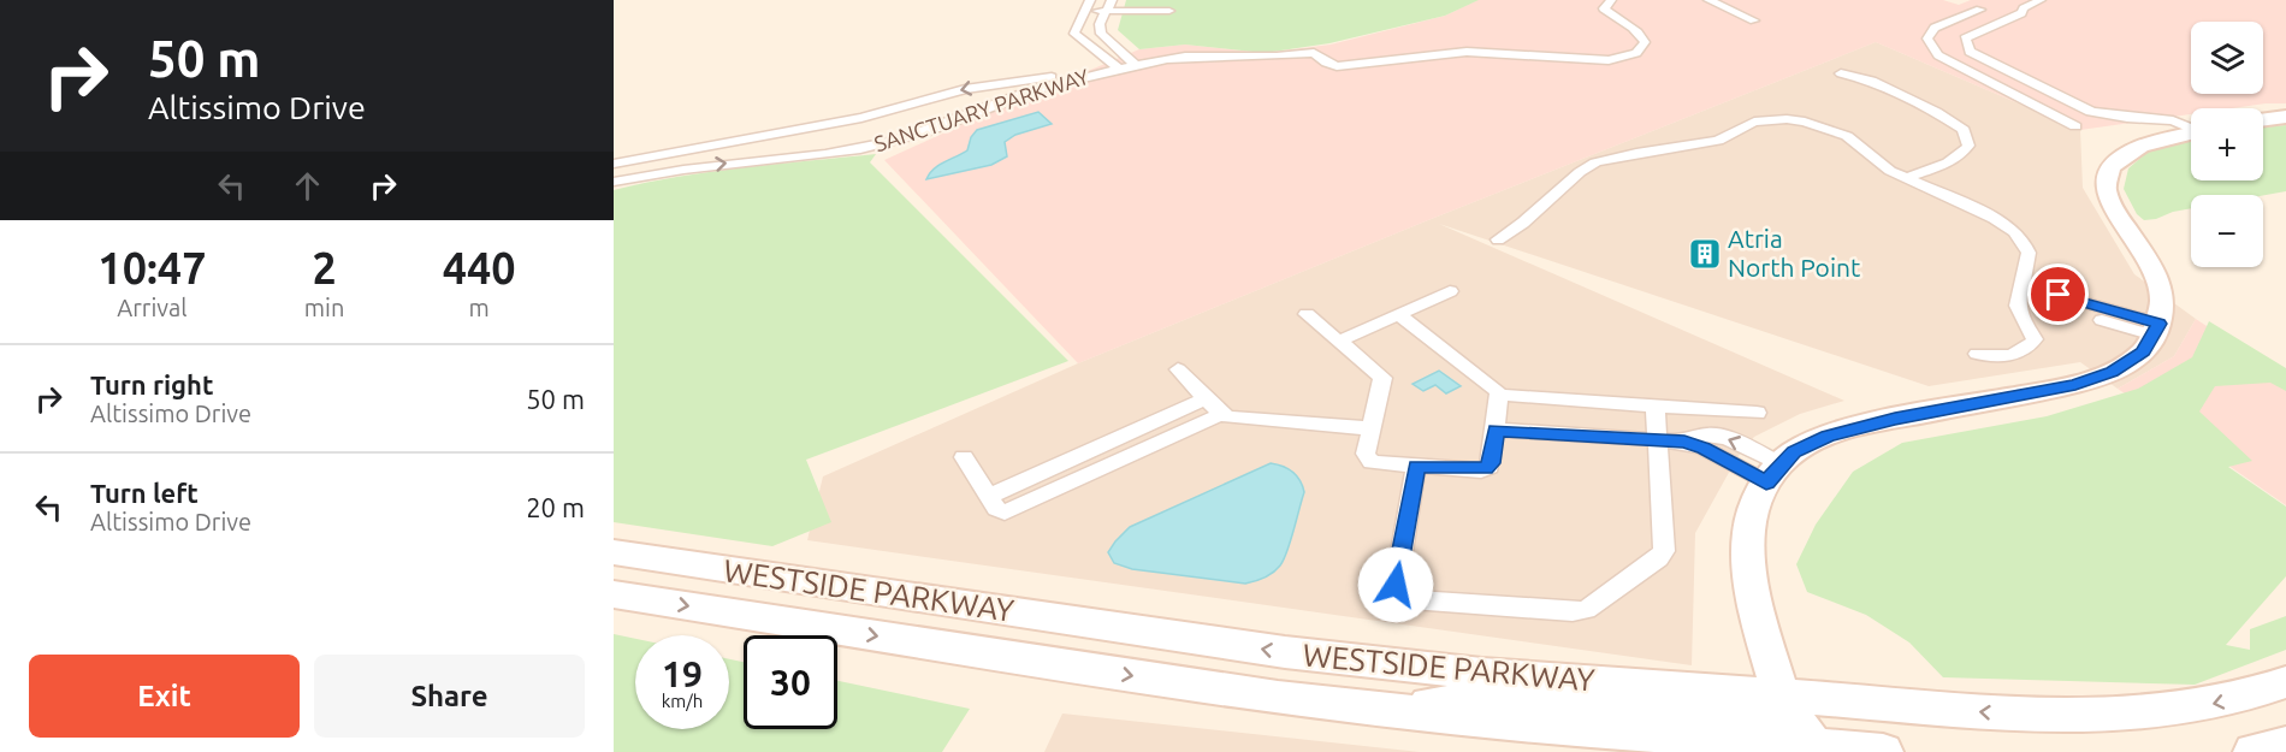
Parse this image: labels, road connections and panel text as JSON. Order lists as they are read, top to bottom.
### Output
{
  "streets": {
    "main road": ["WESTSIDE PARKWAY"],
    "street": ["SANCTUARY PARKWAY"]
  },
  "places": {
    "building": ["Atria North Point"]
  },
  "page": {
    "turn": ["50 m", "Altissimo Drive"],
    "map_buttons": ["+", "−"],
    "eta": [
      "10:47",
      "Arrival",
      "2",
      "min",
      "440",
      "m"
    ],
    "list": [
      {
        "name": "Turn right",
        "note": "Altissimo Drive",
        "value": "50 m"
      },
      {
        "name": "Turn left",
        "note": "Altissimo Drive",
        "value": "20 m"
      }
    ],
    "speed": "19 km/h",
    "limit": "30",
    "buttons": ["Exit", "Share"]
  }
}
